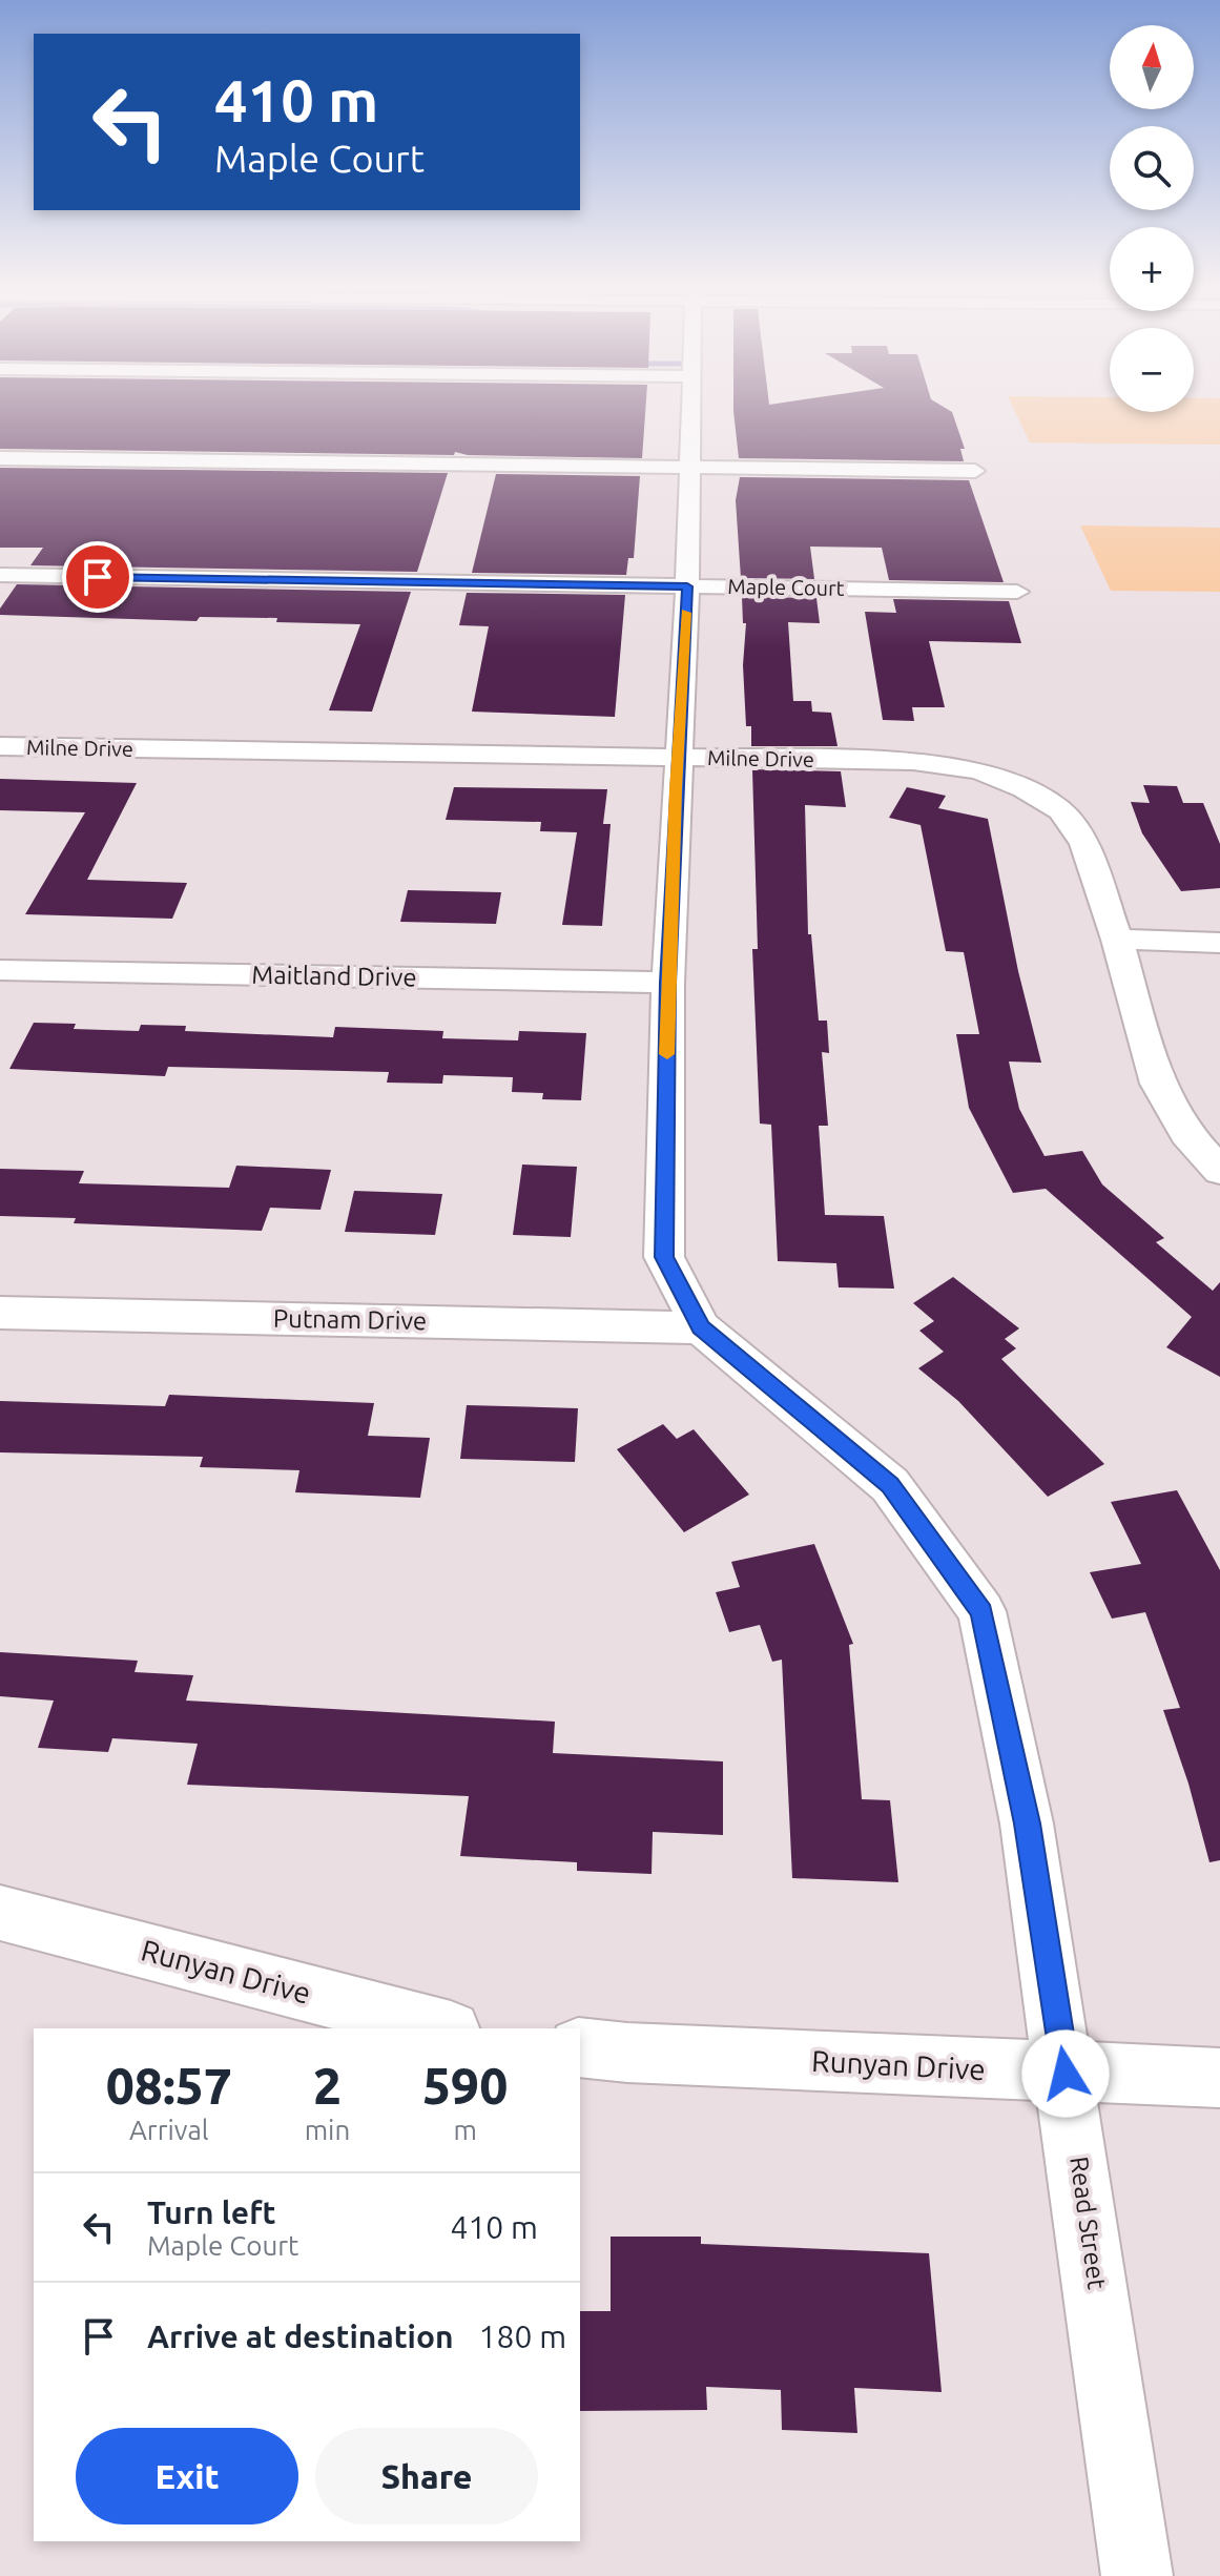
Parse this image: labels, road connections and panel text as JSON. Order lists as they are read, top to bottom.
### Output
{
  "streets": {
    "street": [
      "Maple Court",
      "Milne Drive",
      "Maitland Drive",
      "Putnam Drive",
      "Runyan Drive",
      "Read Street"
    ]
  },
  "crossings": [
    ["Maple Court", "Read Street"],
    ["Milne Drive", "Read Street"],
    ["Maitland Drive", "Read Street"],
    ["Putnam Drive", "Read Street"],
    ["Runyan Drive", "Read Street"]
  ],
  "north": "top",
  "page": {
    "map_buttons": ["+", "−"],
    "turn": ["410 m", "Maple Court"],
    "eta": [
      "08:57",
      "Arrival",
      "2",
      "min",
      "590",
      "m"
    ],
    "list": [
      {
        "name": "Turn left",
        "note": "Maple Court",
        "value": "410 m"
      },
      {
        "name": "Arrive at destination",
        "value": "180 m"
      }
    ],
    "buttons": ["Exit", "Share"]
  }
}
